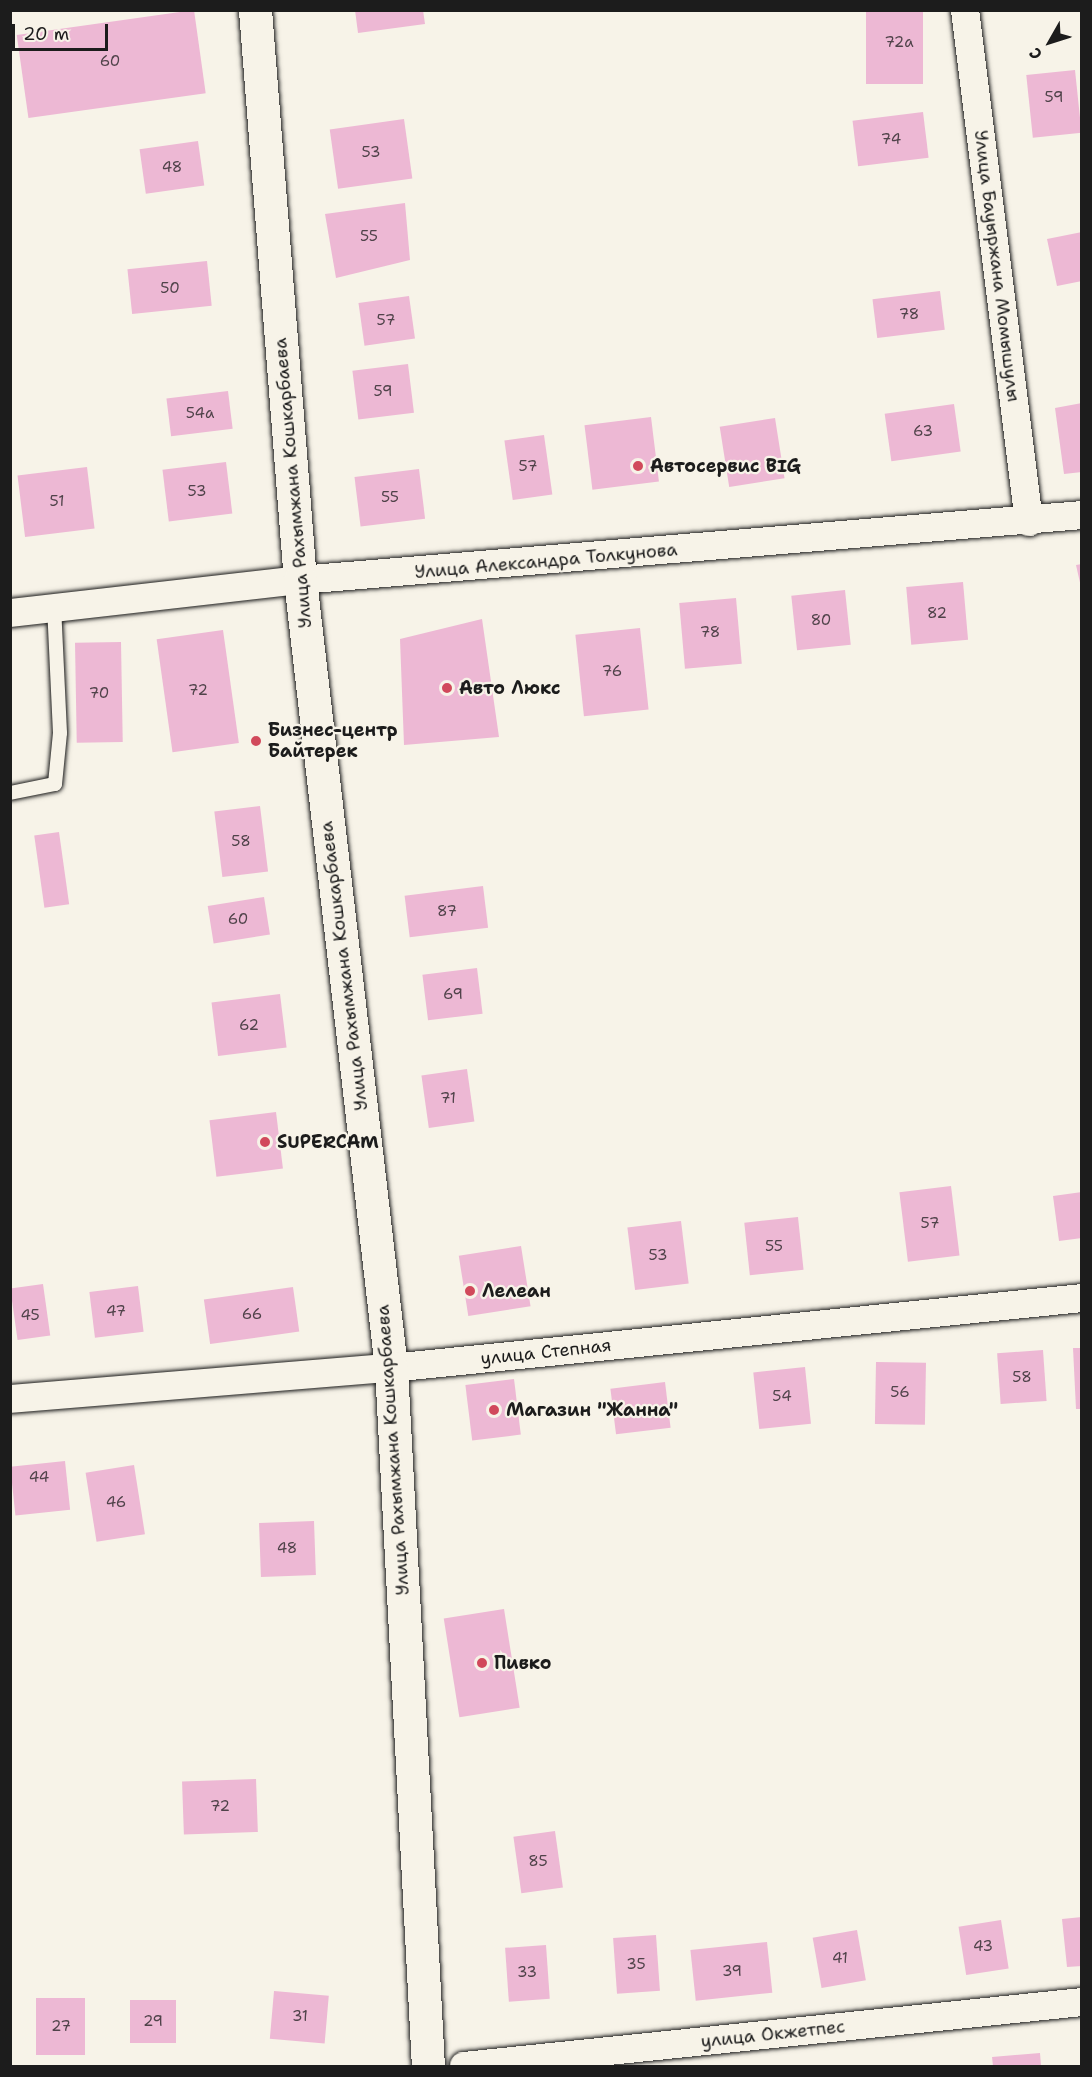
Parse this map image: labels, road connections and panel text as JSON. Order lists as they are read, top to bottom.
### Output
{
  "streets": {
    "street": [
      "Улица Бауыржана Момышулы",
      "Улица Рахымжана Кошкарбаева",
      "Улица Александра Толкунова",
      "улица Степная",
      "улица Окжетпес"
    ]
  },
  "crossings": [
    ["Улица Бауыржана Момышулы", "Улица Александра Толкунова"],
    ["Улица Рахымжана Кошкарбаева", "Улица Александра Толкунова"],
    ["Улица Рахымжана Кошкарбаева", "улица Степная"]
  ],
  "places": [
    "Автосервис BIG",
    "Авто Люкс",
    "Бизнес-центр Байтерек",
    "SUPERCAM",
    "Лелеан",
    "Магазин \"Жанна\"",
    "Пивко"
  ],
  "house_numbers": [
    "72а",
    "60",
    "59",
    "74",
    "53",
    "48",
    "55",
    "50",
    "78",
    "57",
    "59",
    "54а",
    "63",
    "57",
    "53",
    "55",
    "51",
    "82",
    "80",
    "78",
    "76",
    "72",
    "70",
    "58",
    "87",
    "60",
    "69",
    "62",
    "71",
    "57",
    "55",
    "53",
    "47",
    "66",
    "45",
    "58",
    "56",
    "54",
    "44",
    "46",
    "48",
    "72",
    "85",
    "43",
    "41",
    "35",
    "39",
    "33",
    "31",
    "29",
    "27"
  ],
  "scale_bar": "20 m",
  "north": "bottom left"
}
